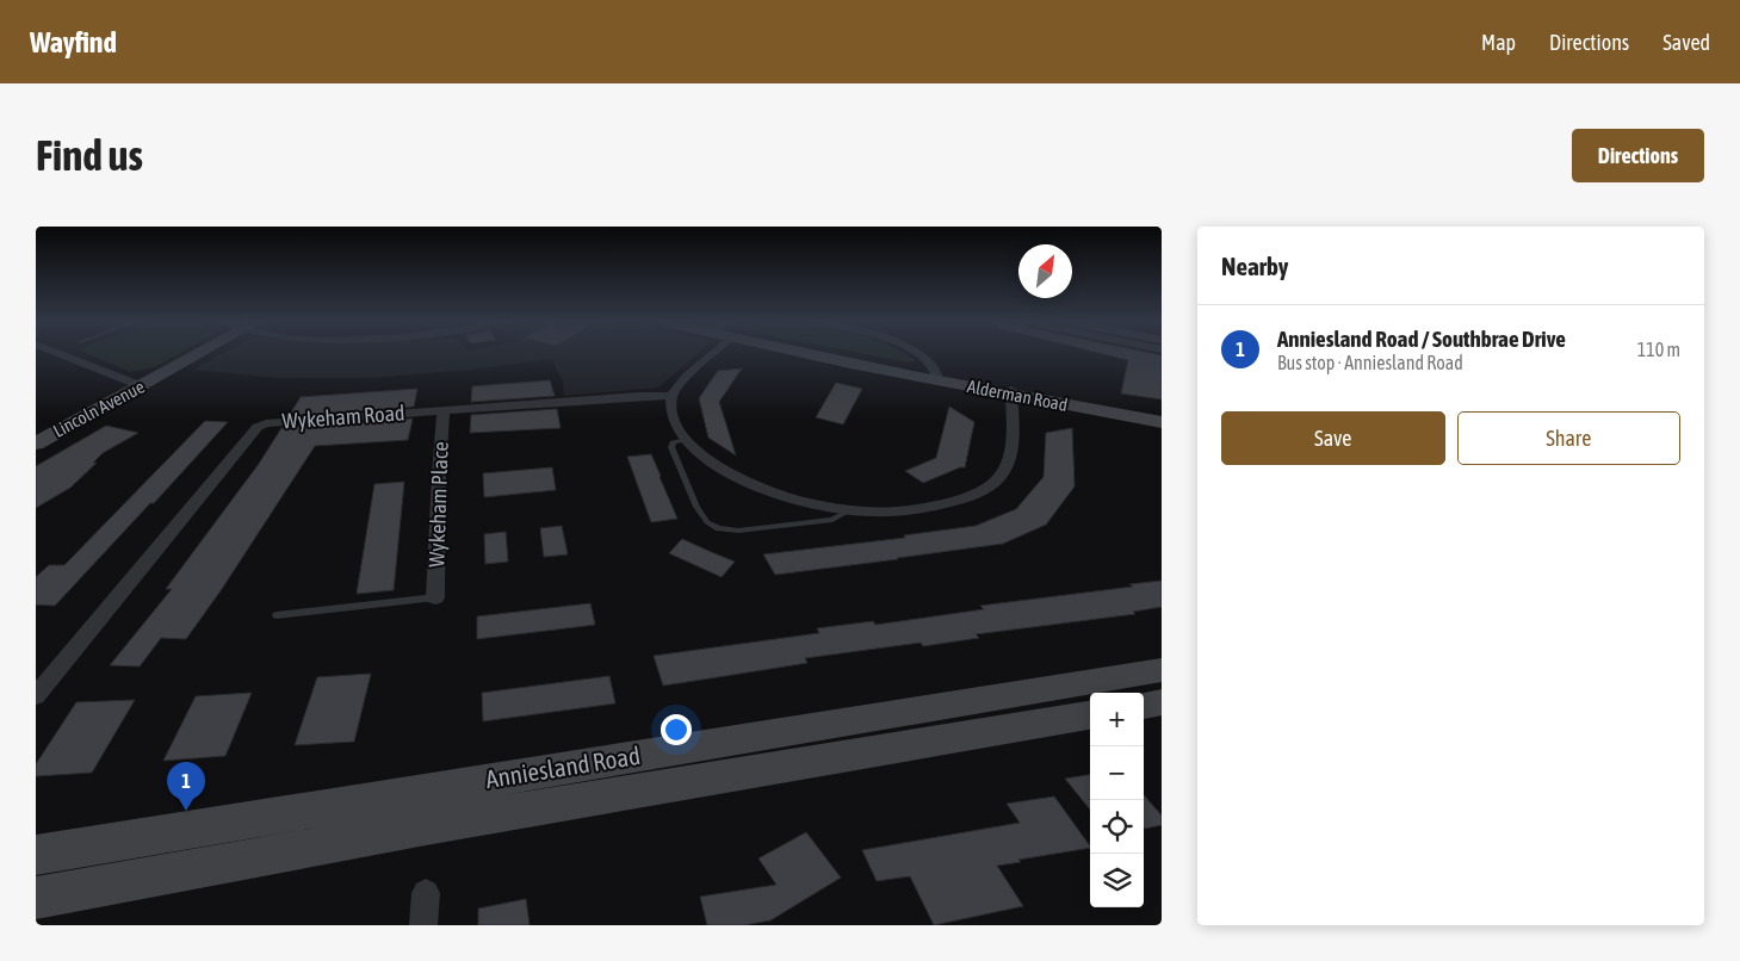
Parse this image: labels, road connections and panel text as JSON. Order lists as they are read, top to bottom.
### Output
{
  "streets": {
    "street": [
      "Alderman Road",
      "Lincoln Avenue",
      "Wykeham Road",
      "Wykeham Place",
      "Anniesland Road"
    ]
  },
  "crossings": [
    ["Wykeham Road", "Wykeham Place"]
  ],
  "north": "top right",
  "page": {
    "header": "Wayfind",
    "nav": ["Map", "Directions", "Saved"],
    "buttons": [
      "Directions",
      ["Save", "Share"]
    ],
    "title": "Find us",
    "heading": "Nearby",
    "list": [
      {
        "mark": "1",
        "name": "Anniesland Road / Southbrae Drive",
        "note": "Bus stop · Anniesland Road",
        "value": "110 m"
      }
    ],
    "map_buttons": ["+", "−"],
    "pins": "1"
  }
}
